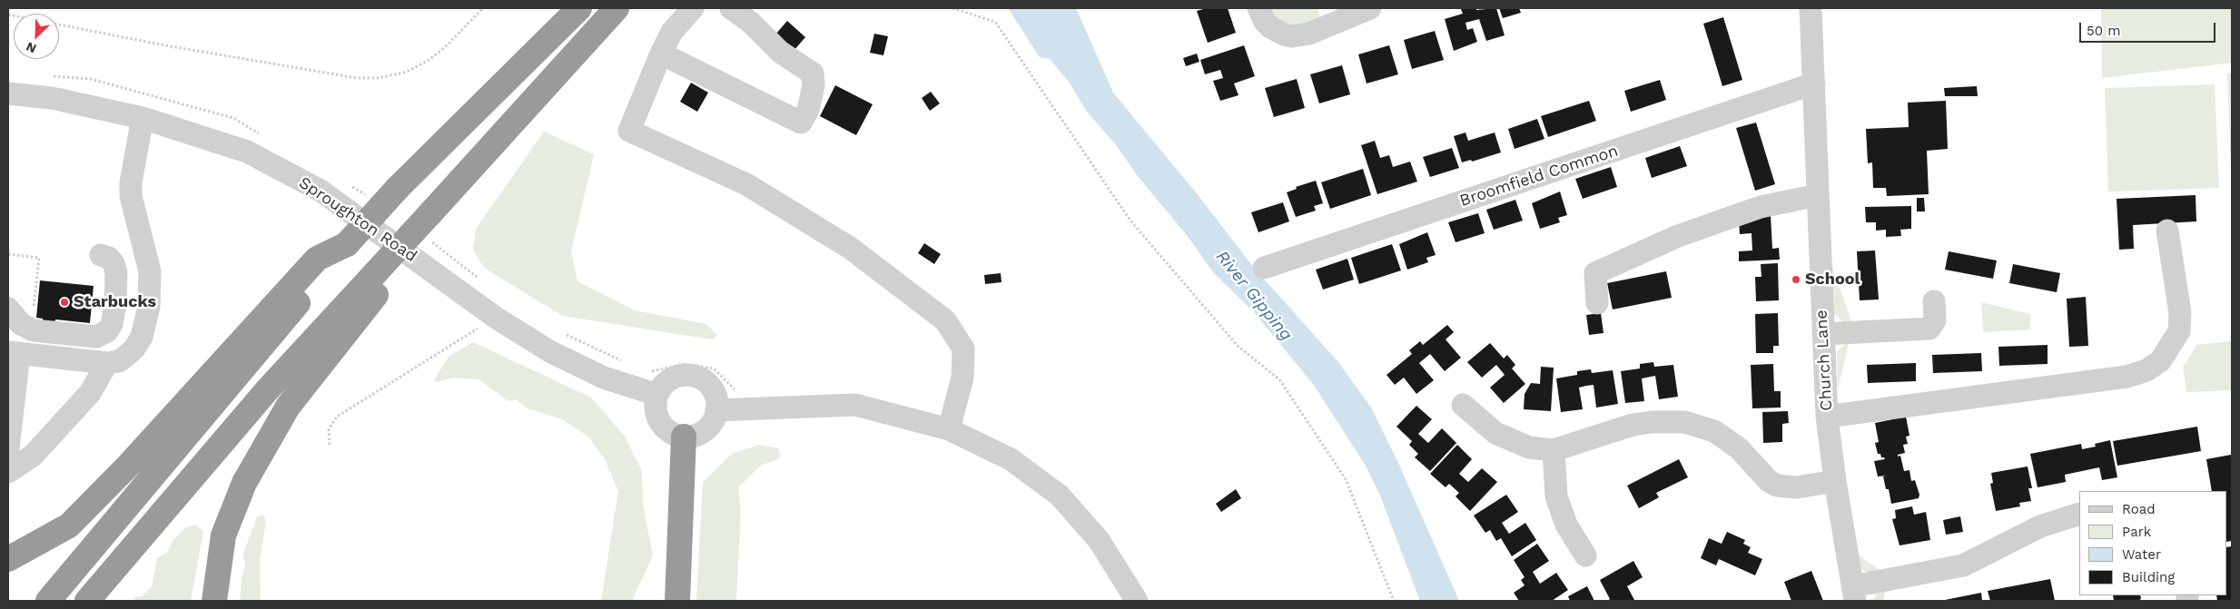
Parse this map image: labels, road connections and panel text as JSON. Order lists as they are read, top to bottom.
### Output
{
  "streets": {
    "street": ["Broomfield Common", "Sproughton Road", "Church Lane"]
  },
  "crossings": [
    ["Broomfield Common", "Church Lane"]
  ],
  "water": ["River Gipping"],
  "places": ["School", "Starbucks"],
  "legend": [
    "Road",
    "Park",
    "Water",
    "Building"
  ],
  "scale_bar": "50 m",
  "north": "bottom left"
}
